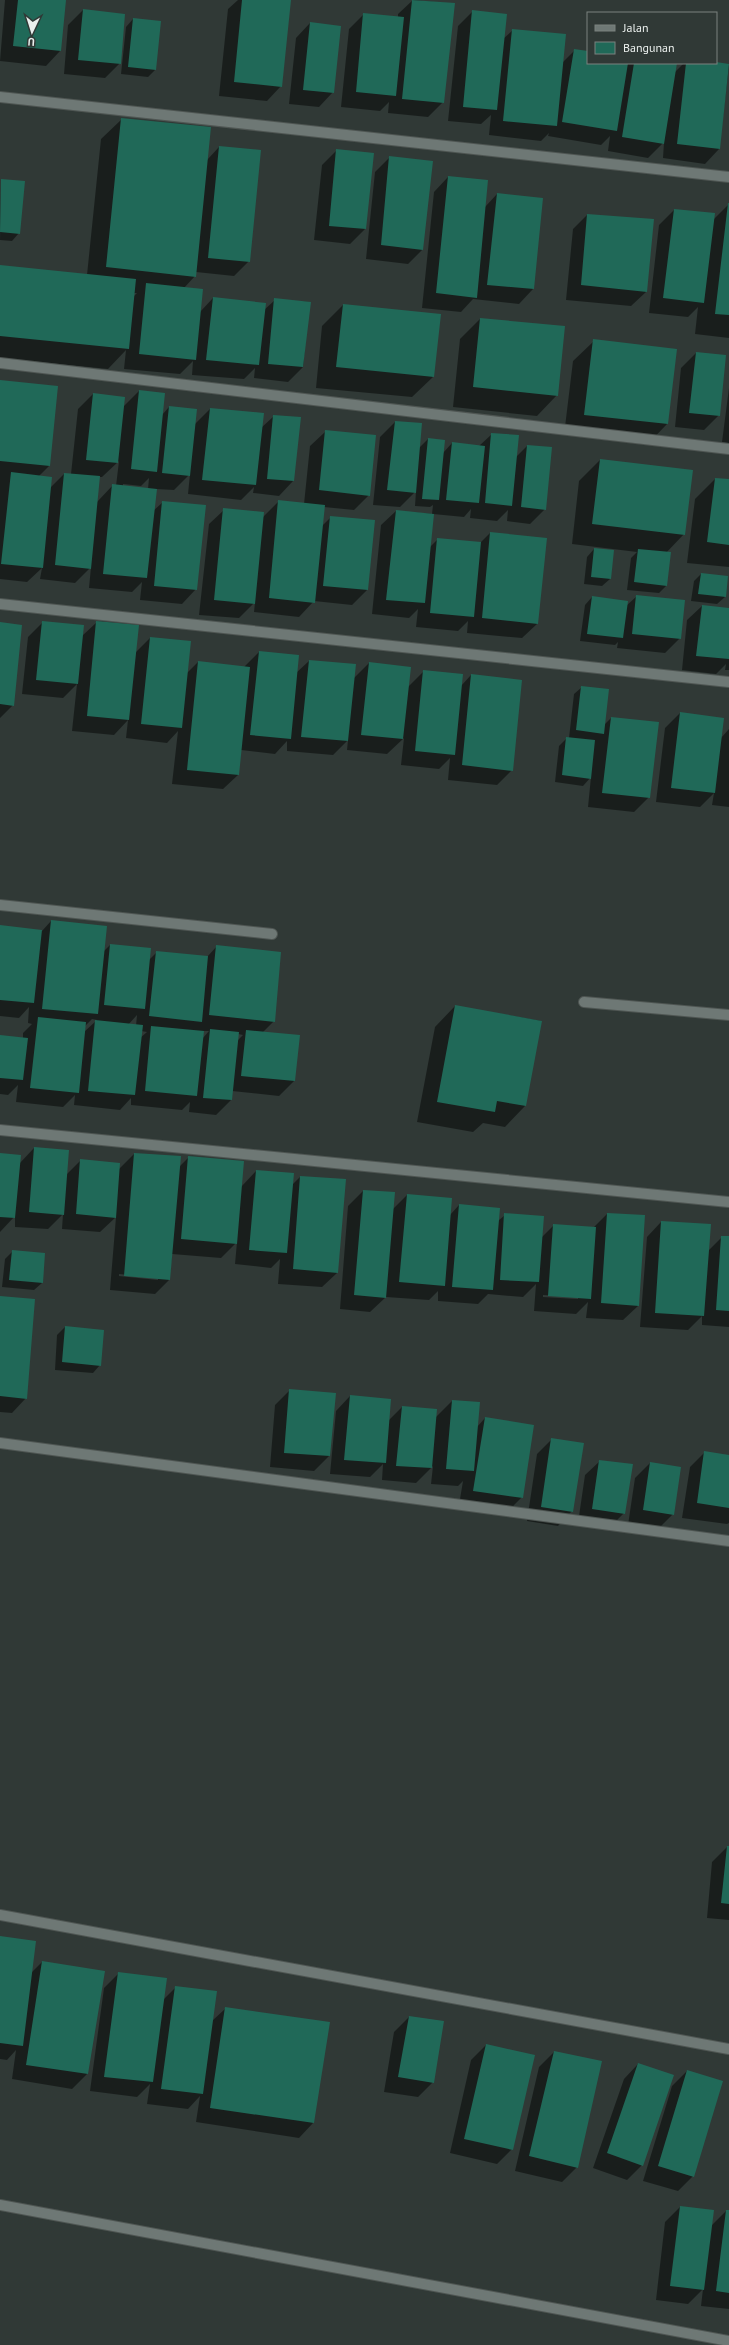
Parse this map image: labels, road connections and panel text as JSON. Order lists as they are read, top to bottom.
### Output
{
  "legend": ["Jalan", "Bangunan"],
  "north": "bottom"
}
